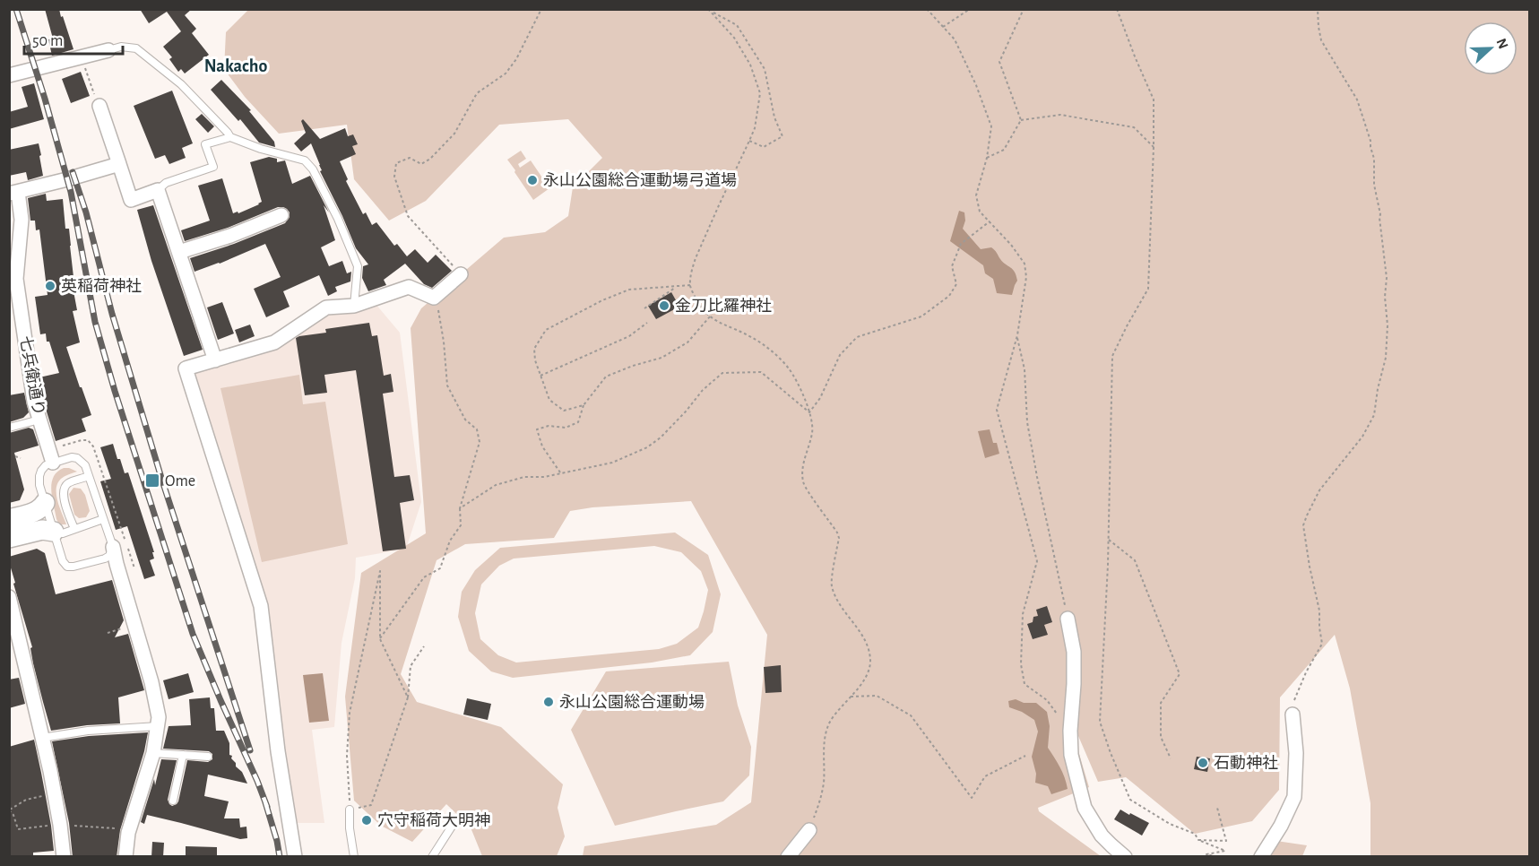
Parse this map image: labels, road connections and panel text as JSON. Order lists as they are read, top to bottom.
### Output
{
  "streets": {
    "street": ["七兵衛通り"]
  },
  "districts": ["Nakacho"],
  "places": {
    "other": [
      "永山公園総合運動場弓道場",
      "英稲荷神社",
      "金刀比羅神社",
      "永山公園総合運動場",
      "石動神社",
      "穴守稲荷大明神"
    ],
    "transit": ["Ome"]
  },
  "scale_bar": "50 m",
  "north": "right"
}
